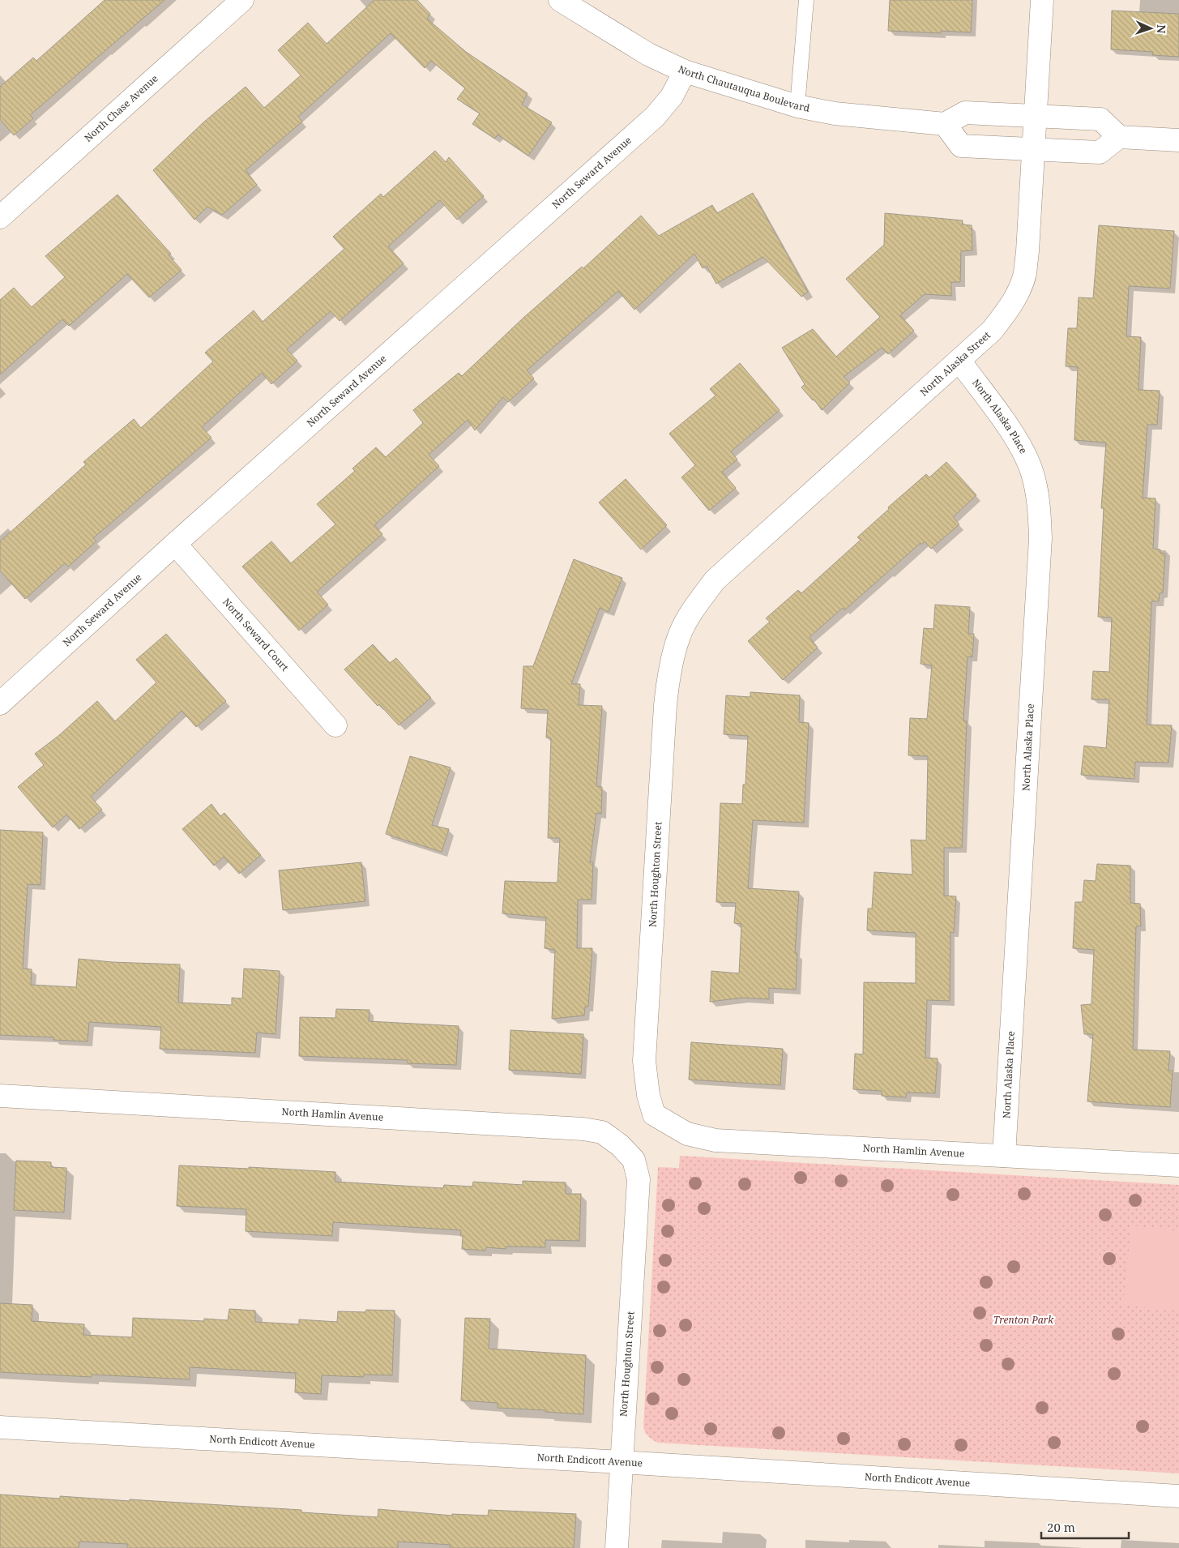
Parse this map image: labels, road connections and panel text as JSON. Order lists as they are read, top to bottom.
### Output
{
  "streets": {
    "street": [
      "North Chautauqua Boulevard",
      "North Chase Avenue",
      "North Seward Avenue",
      "North Alaska Street",
      "North Alaska Place",
      "North Seward Court",
      "North Houghton Street",
      "North Hamlin Avenue",
      "North Endicott Avenue"
    ]
  },
  "crossings": [
    ["North Chautauqua Boulevard", "North Seward Avenue"],
    ["North Seward Avenue", "North Seward Court"],
    ["North Alaska Street", "North Alaska Place"],
    ["North Alaska Street", "North Houghton Street"],
    ["North Alaska Place", "North Hamlin Avenue"],
    ["North Houghton Street", "North Hamlin Avenue"],
    ["North Houghton Street", "North Endicott Avenue"]
  ],
  "parks": ["Trenton Park"],
  "scale_bar": "20 m",
  "north": "right"
}
